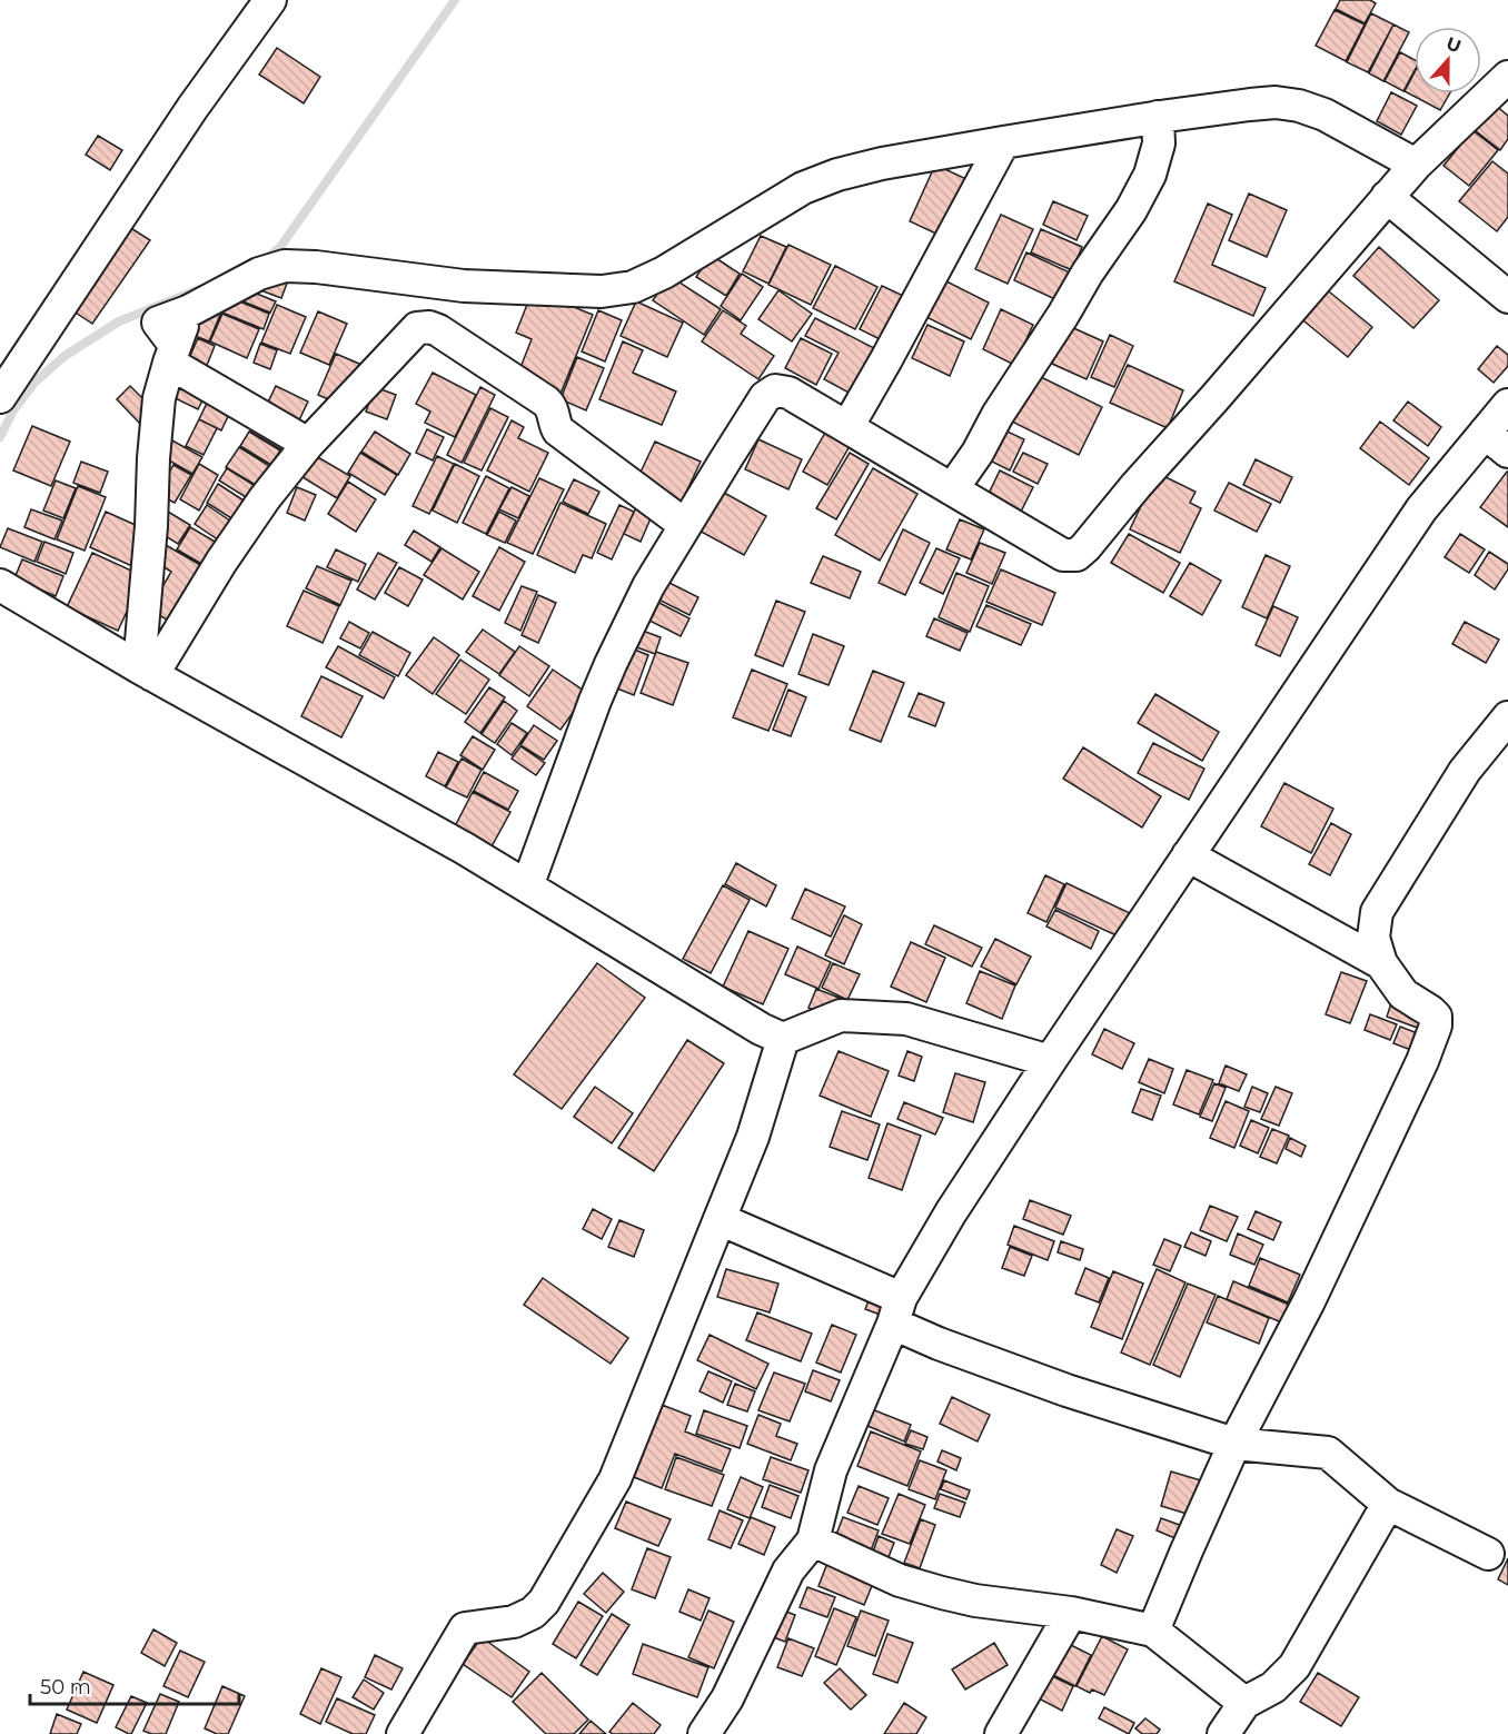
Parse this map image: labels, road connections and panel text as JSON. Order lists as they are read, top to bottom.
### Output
{
  "scale_bar": "50 m",
  "north": "top"
}
